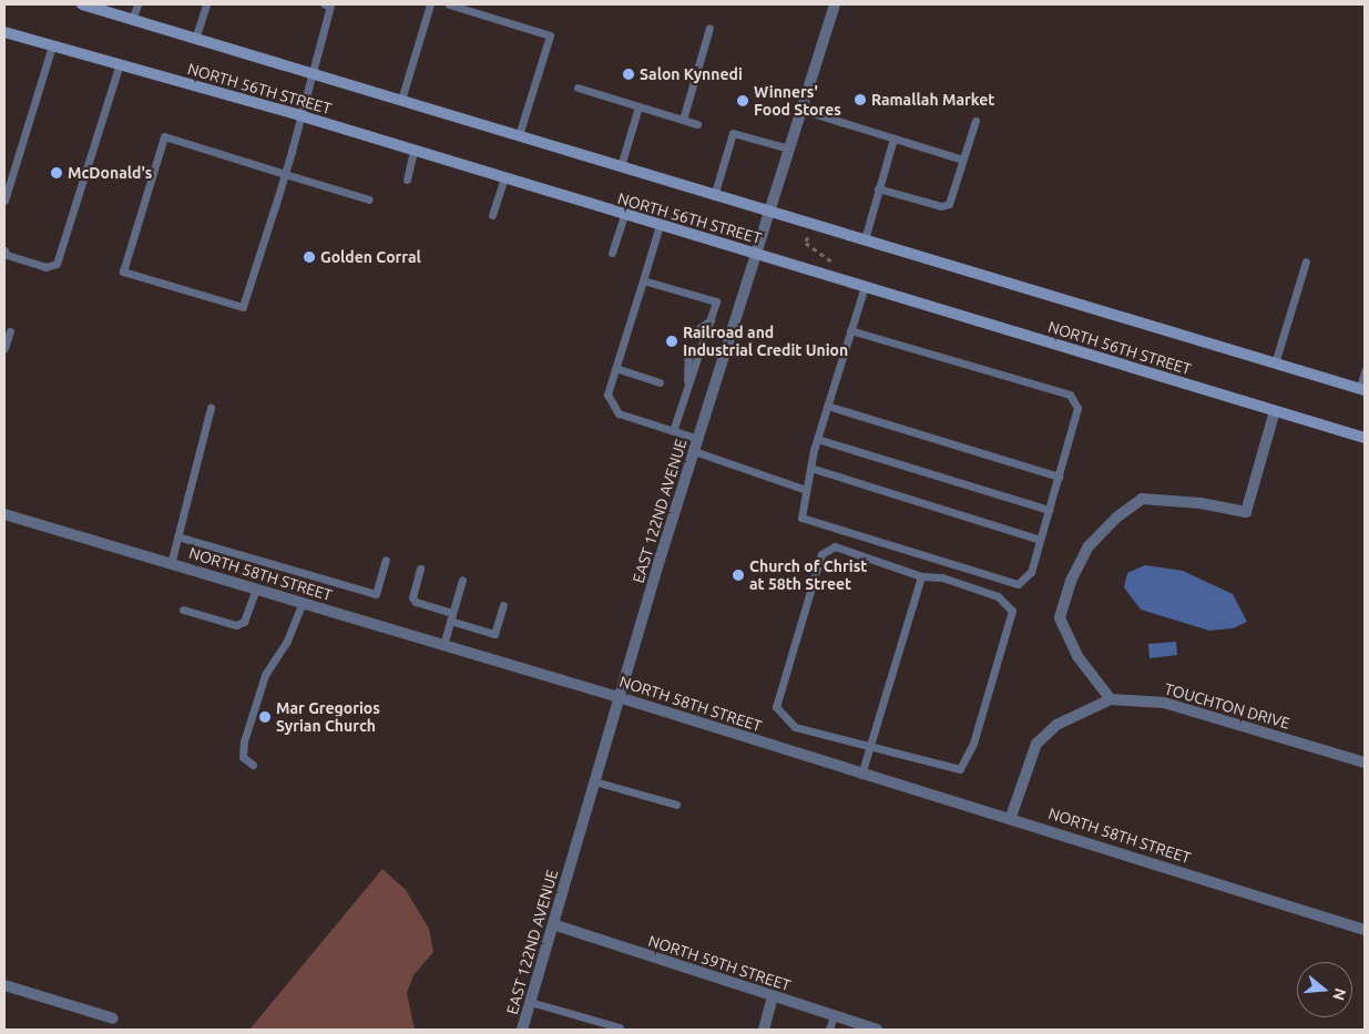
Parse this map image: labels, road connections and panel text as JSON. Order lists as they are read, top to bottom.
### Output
{
  "streets": {
    "main road": ["NORTH 56TH STREET"],
    "street": [
      "EAST 122ND AVENUE",
      "NORTH 58TH STREET",
      "TOUCHTON DRIVE",
      "NORTH 59TH STREET"
    ]
  },
  "crossings": [
    ["NORTH 56TH STREET", "EAST 122ND AVENUE"],
    ["EAST 122ND AVENUE", "NORTH 58TH STREET"],
    ["EAST 122ND AVENUE", "NORTH 59TH STREET"],
    ["NORTH 58TH STREET", "TOUCHTON DRIVE"]
  ],
  "places": [
    "Salon Kynnedi",
    "Ramallah Market",
    "Winners' Food Stores",
    "McDonald's",
    "Golden Corral",
    "Railroad and Industrial Credit Union",
    "Church of Christ at 58th Street",
    "Mar Gregorios Syrian Church"
  ],
  "north": "right"
}
